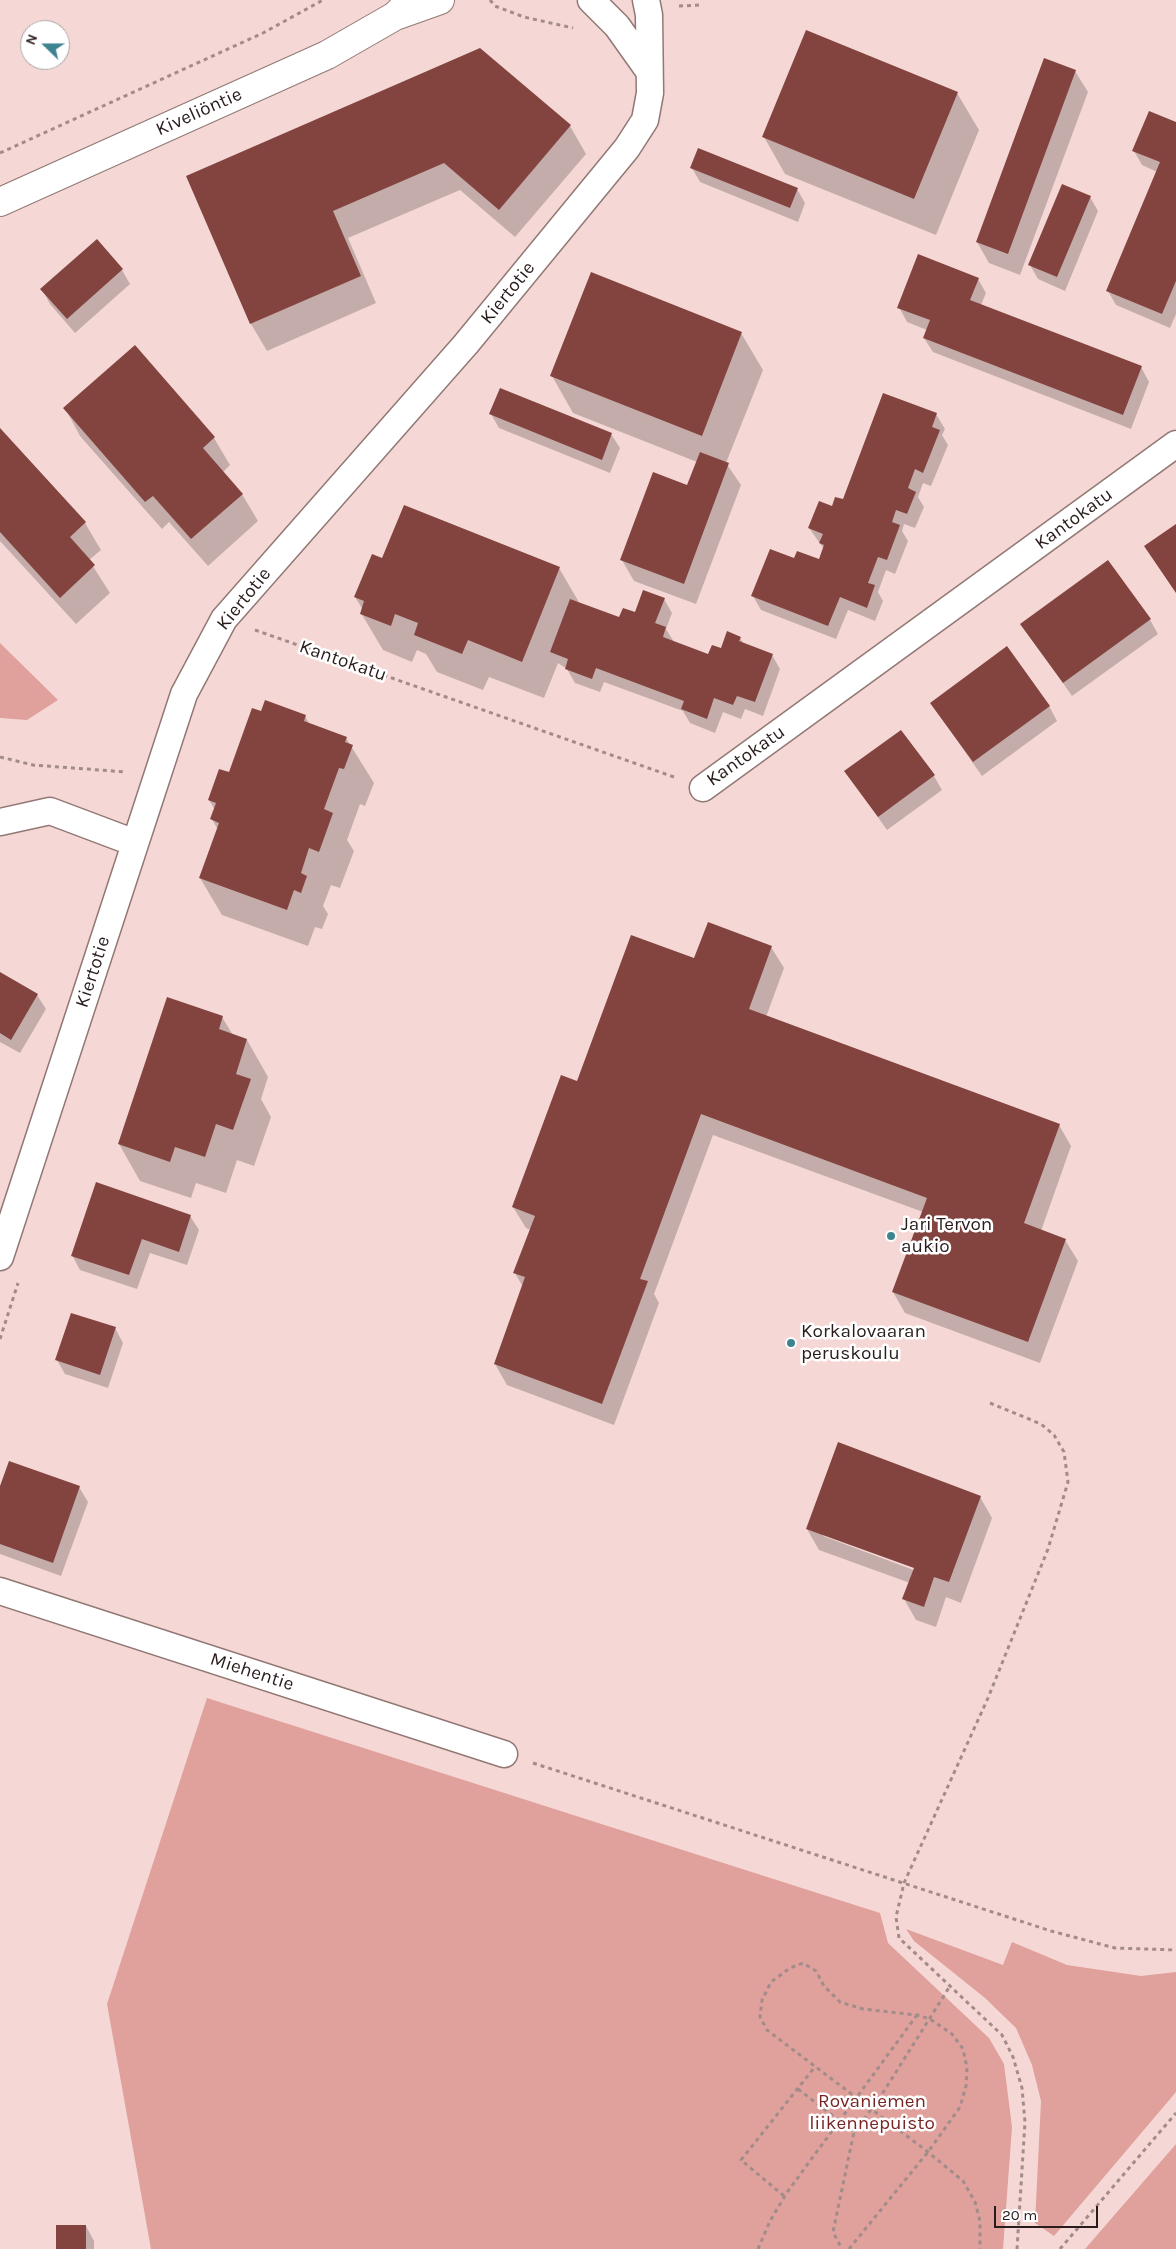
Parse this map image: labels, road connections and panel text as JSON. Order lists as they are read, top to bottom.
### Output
{
  "streets": {
    "street": [
      "Kiveliöntie",
      "Kiertotie",
      "Kantokatu",
      "Miehentie"
    ]
  },
  "crossings": [
    ["Kiertotie", "Kantokatu"]
  ],
  "parks": ["Rovaniemen liikennepuisto"],
  "places": ["Jari Tervon aukio", "Korkalovaaran peruskoulu"],
  "scale_bar": "20 m",
  "north": "left"
}
